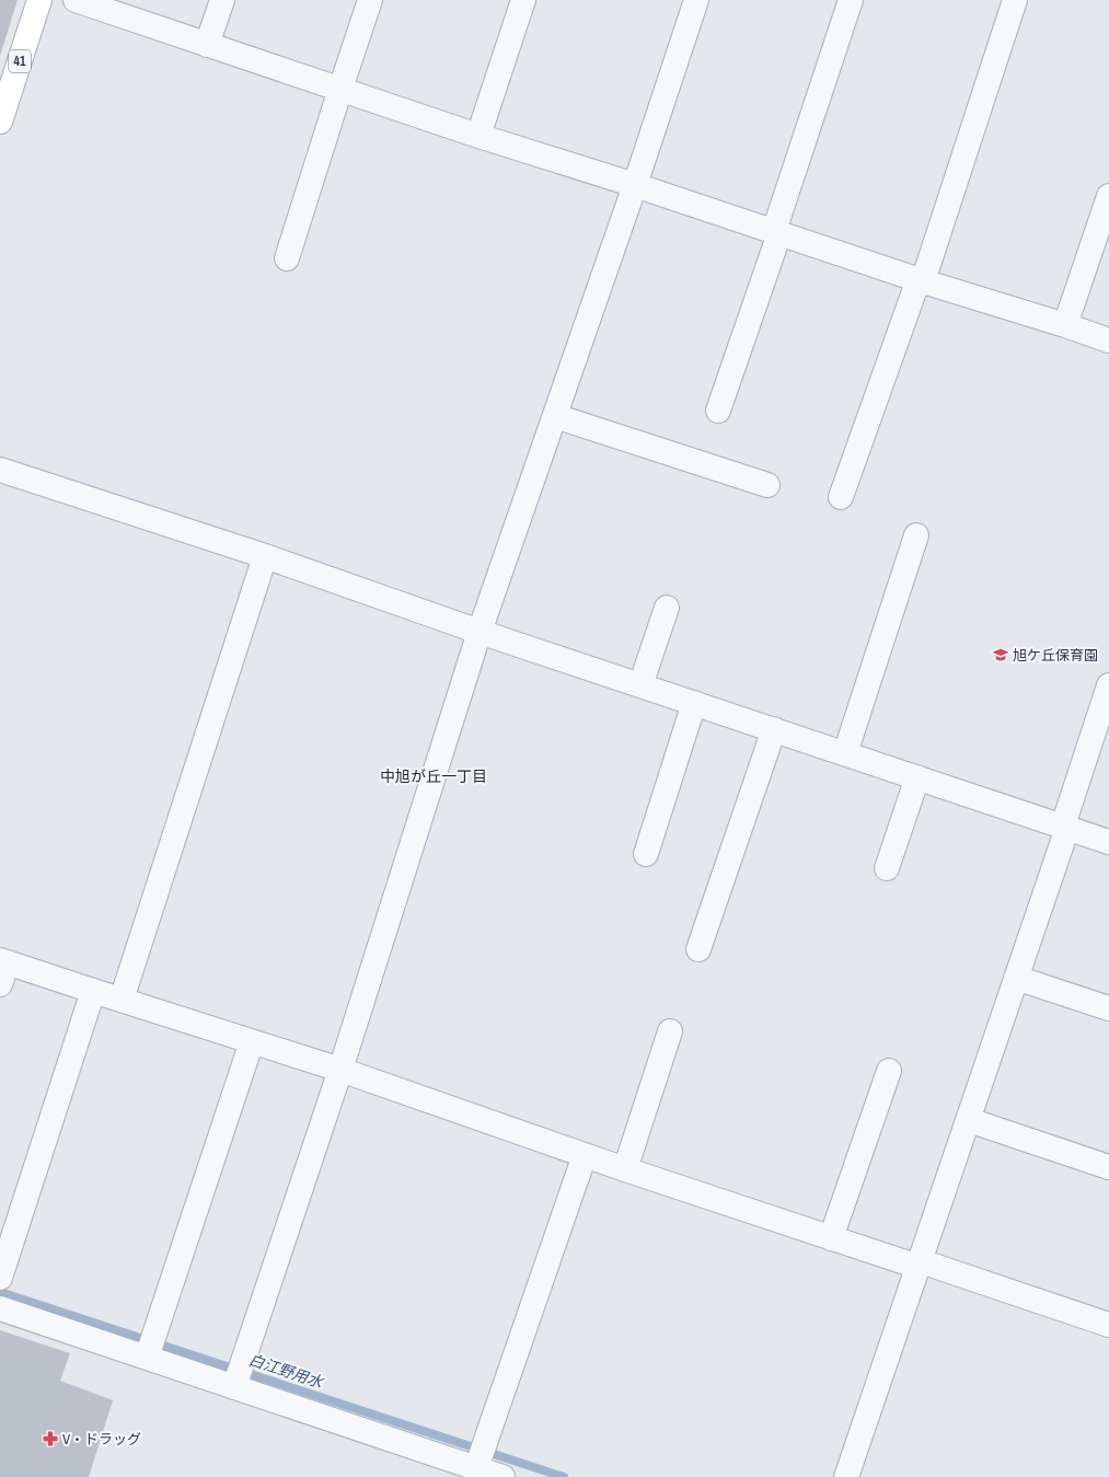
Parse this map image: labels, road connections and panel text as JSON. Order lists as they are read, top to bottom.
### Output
{
  "streets": {
    "main road": ["41"]
  },
  "districts": ["中旭が丘一丁目"],
  "water": ["白江野用水"],
  "places": {
    "school or university": ["旭ケ丘保育園"],
    "pharmacy": ["V・ドラッグ"]
  }
}
